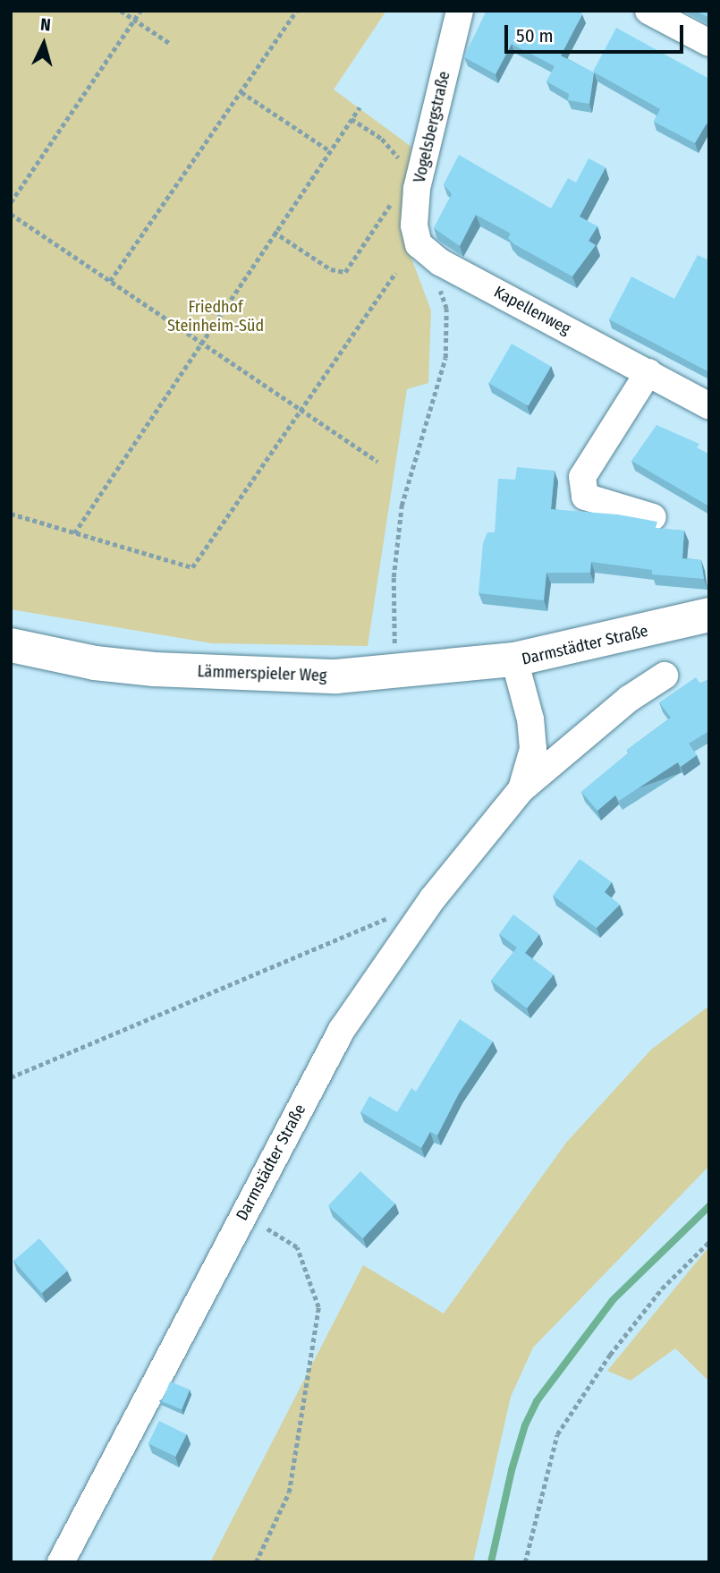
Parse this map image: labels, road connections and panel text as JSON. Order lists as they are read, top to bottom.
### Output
{
  "streets": {
    "street": [
      "Vogelsbergstraße",
      "Kapellenweg",
      "Darmstädter Straße",
      "Lämmerspieler Weg"
    ]
  },
  "crossings": [
    ["Vogelsbergstraße", "Kapellenweg"],
    ["Darmstädter Straße", "Lämmerspieler Weg"]
  ],
  "parks": ["Friedhof Steinheim-Süd"],
  "scale_bar": "50 m",
  "north": "top"
}
